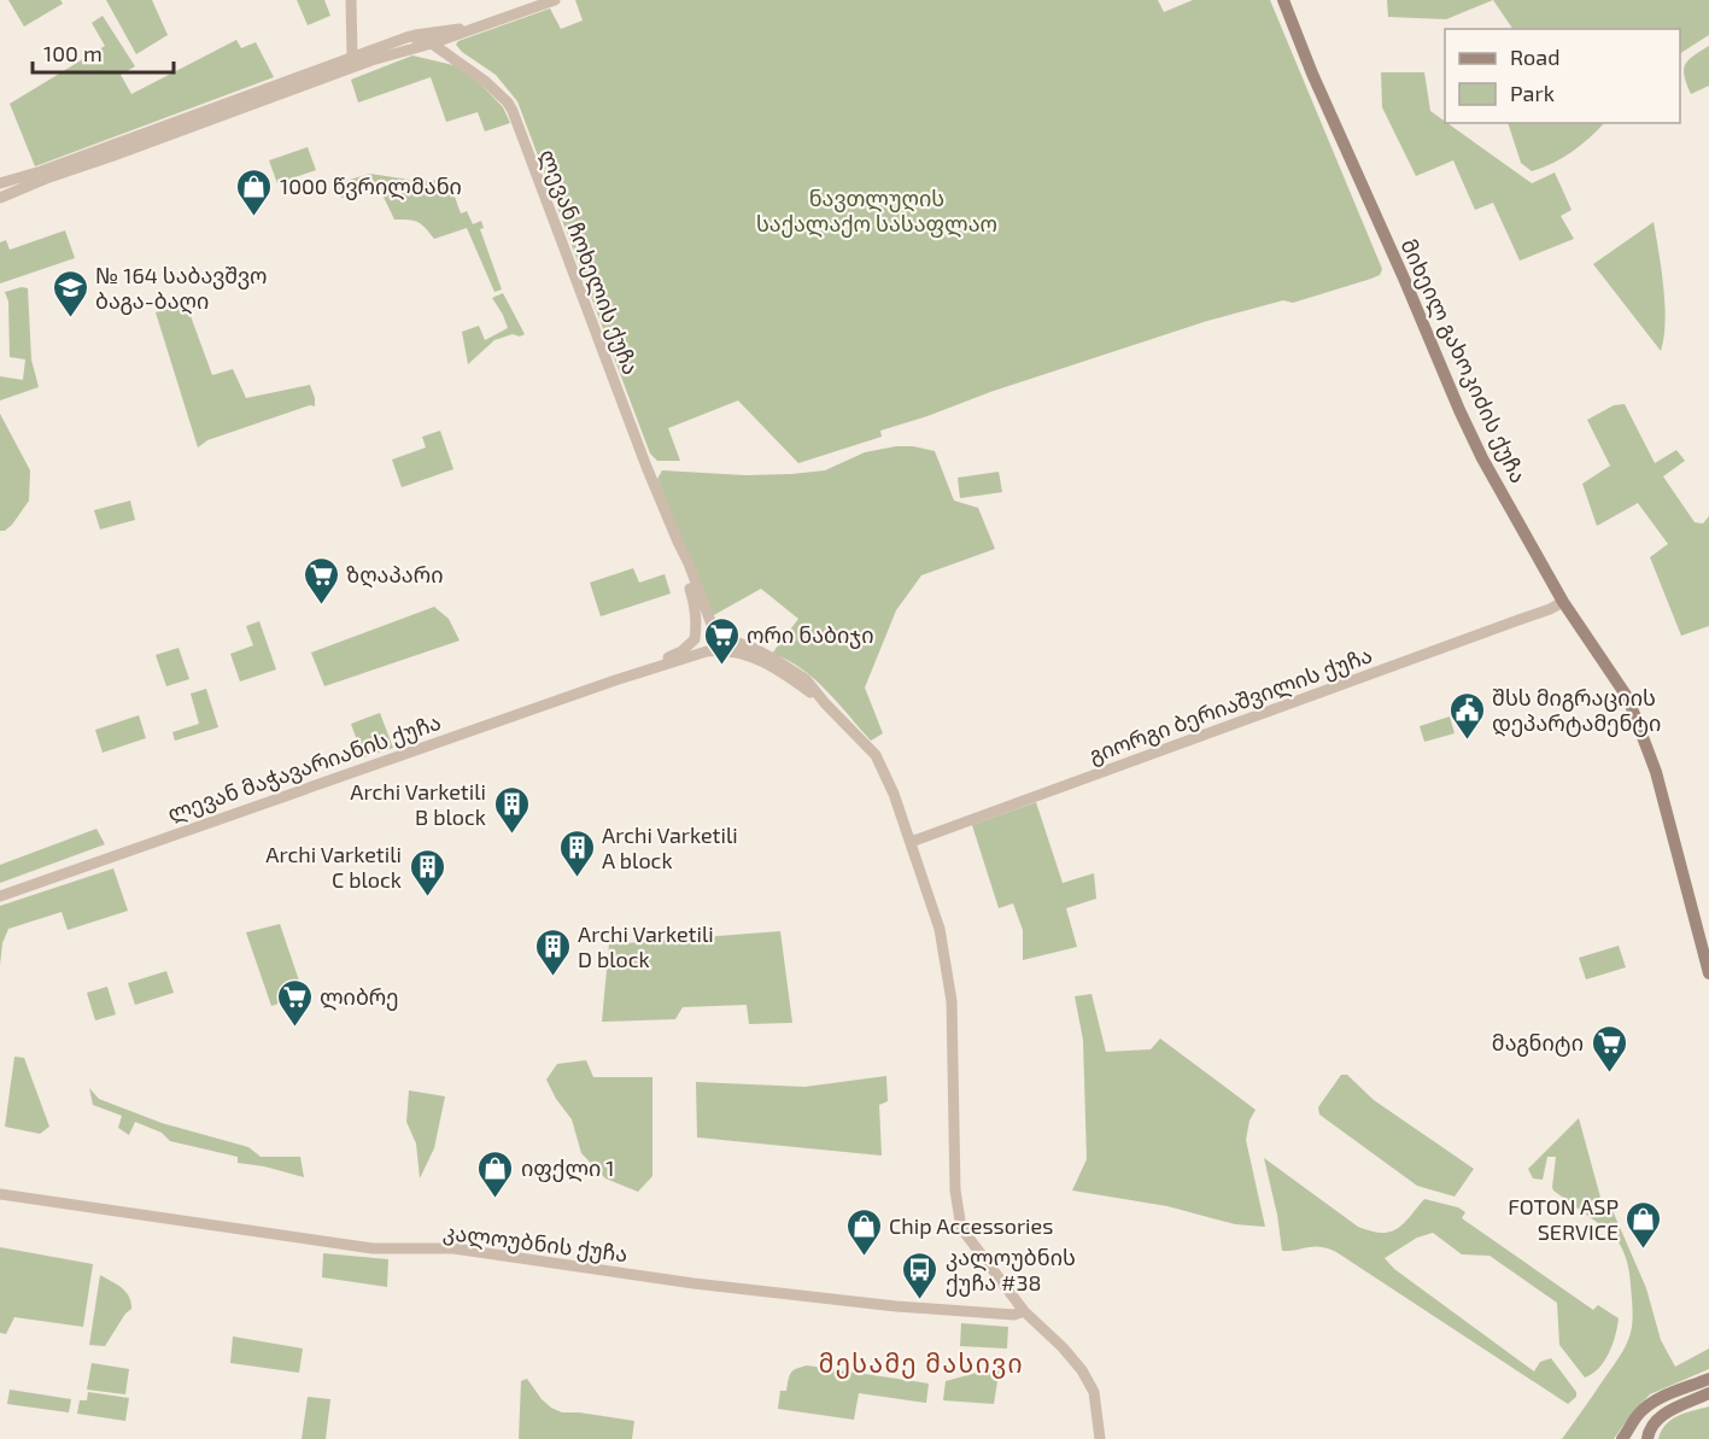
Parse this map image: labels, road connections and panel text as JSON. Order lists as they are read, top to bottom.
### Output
{
  "streets": {
    "main road": ["მიხეილ გახოკიძის ქუჩა"],
    "street": [
      "ლევან ჩოხელის ქუჩა",
      "გიორგი ბერიაშვილის ქუჩა",
      "ლევან მაჭავარიანის ქუჩა",
      "კალოუბნის ქუჩა"
    ]
  },
  "crossings": [
    ["ლევან ჩოხელის ქუჩა", "ლევან მაჭავარიანის ქუჩა"],
    ["მიხეილ გახოკიძის ქუჩა", "გიორგი ბერიაშვილის ქუჩა"]
  ],
  "districts": ["მესამე მასივი"],
  "parks": ["ნავთლუღის საქალაქო სასაფლაო"],
  "places": {
    "shop": [
      "1000 წვრილმანი",
      "იფქლი 1",
      "FOTON ASP SERVICE",
      "Chip Accessories"
    ],
    "school or university": ["№ 164 საბავშვო ბაგა-ბაღი"],
    "supermarket": [
      "ზღაპარი",
      "ორი ნაბიჯი",
      "ლიბრე",
      "მაგნიტი"
    ],
    "public building": ["შსს მიგრაციის დეპარტამენტი"],
    "building": [
      "Archi Varketili B block",
      "Archi Varketili A block",
      "Archi Varketili C block",
      "Archi Varketili D block"
    ],
    "bus stop": ["კალოუბნის ქუჩა #38"]
  },
  "legend": ["Road", "Park"],
  "scale_bar": "100 m"
}
